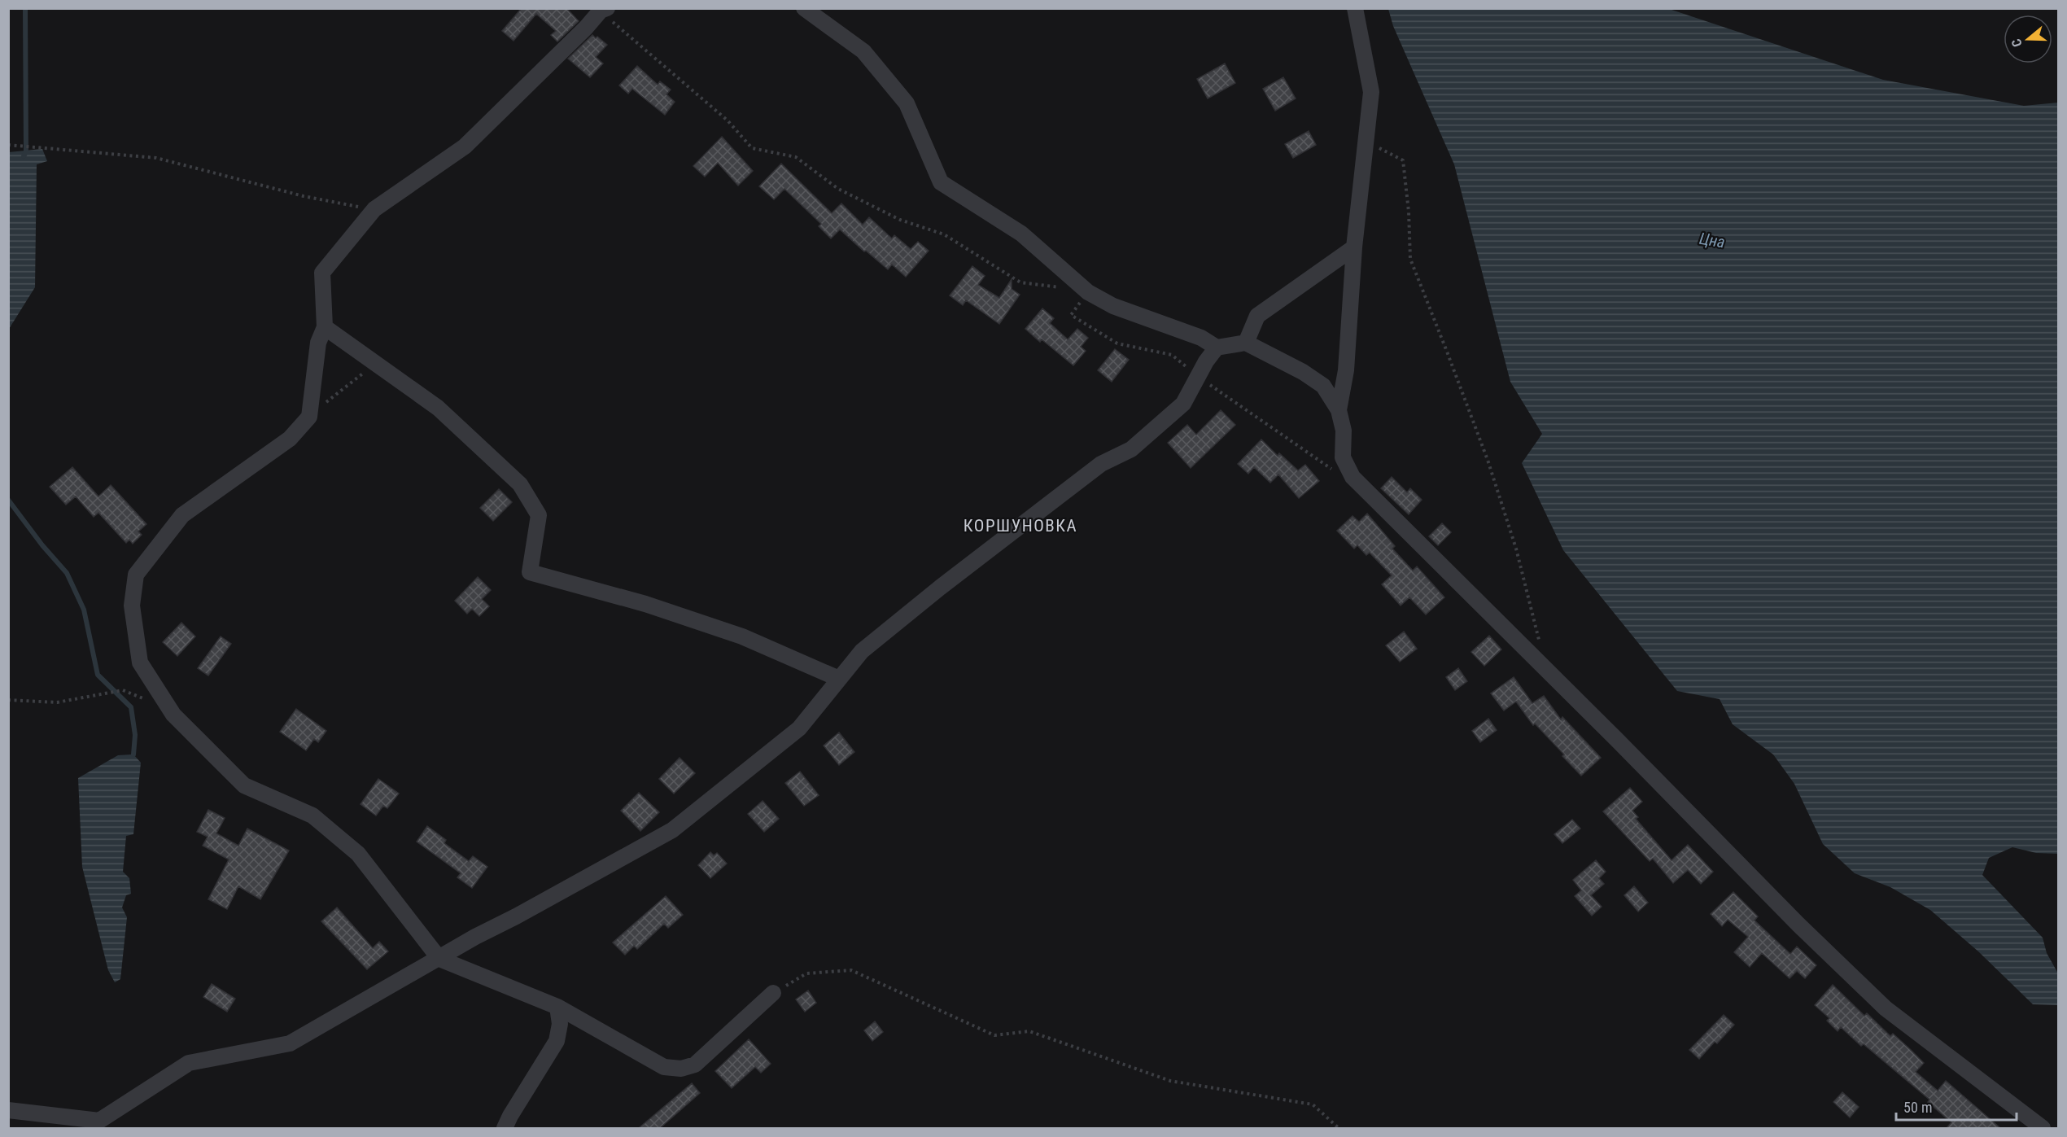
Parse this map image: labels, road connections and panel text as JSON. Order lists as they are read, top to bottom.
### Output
{
  "districts": ["КОРШУНОВКА"],
  "water": ["Цна"],
  "scale_bar": "50 m",
  "north": "left"
}
